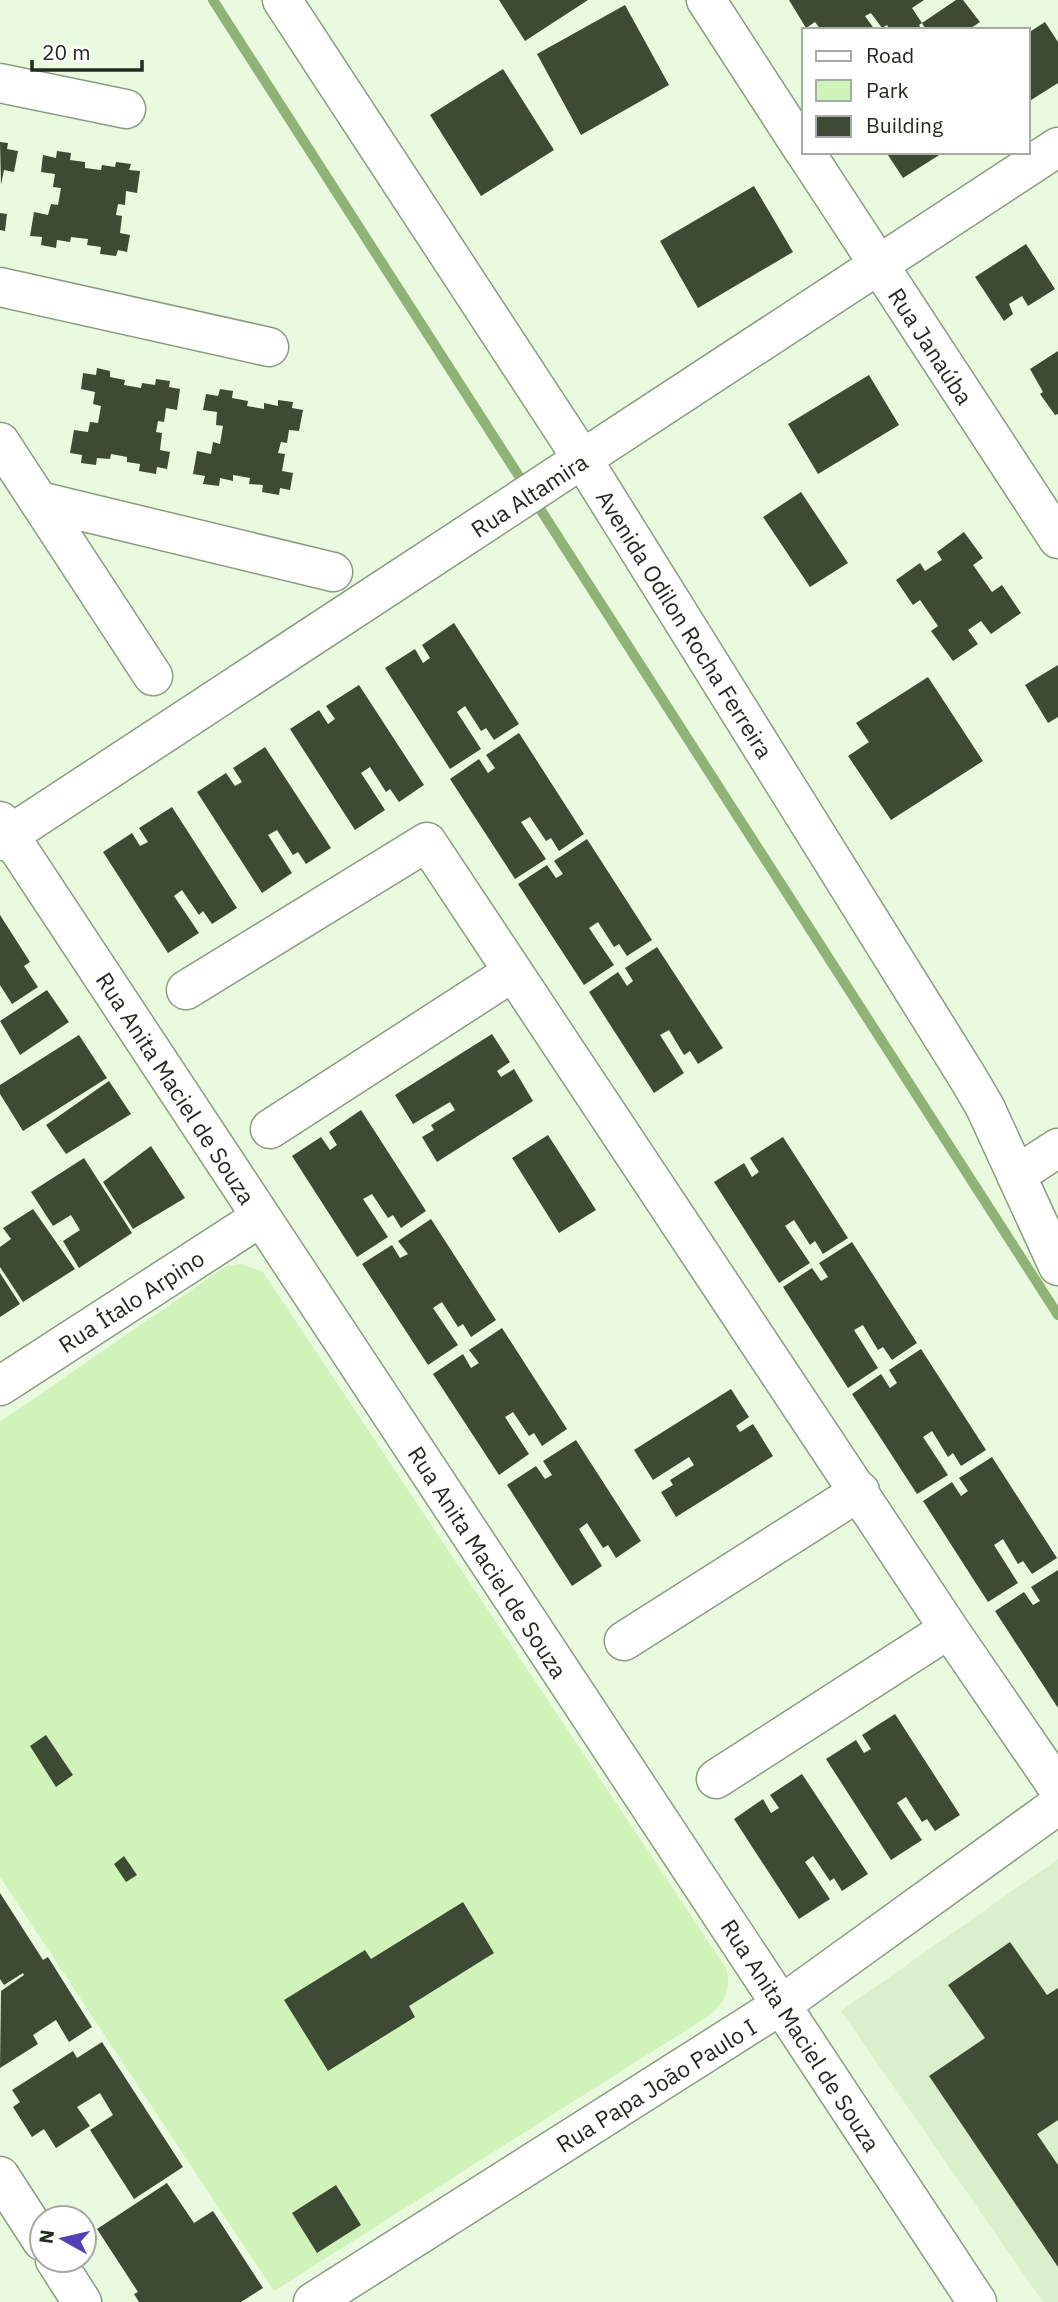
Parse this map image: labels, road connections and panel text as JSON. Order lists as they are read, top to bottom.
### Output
{
  "streets": {
    "street": [
      "Rua Janaúba",
      "Rua Altamira",
      "Avenida Odilon Rocha Ferreira",
      "Rua Anita Maciel de Souza",
      "Rua Ítalo Arpino",
      "Rua Papa João Paulo I"
    ]
  },
  "crossings": [
    ["Rua Janaúba", "Rua Altamira"],
    ["Rua Altamira", "Avenida Odilon Rocha Ferreira"],
    ["Rua Altamira", "Rua Anita Maciel de Souza"],
    ["Rua Anita Maciel de Souza", "Rua Ítalo Arpino"],
    ["Rua Anita Maciel de Souza", "Rua Papa João Paulo I"]
  ],
  "legend": ["Road", "Park", "Building"],
  "scale_bar": "20 m",
  "north": "left"
}
